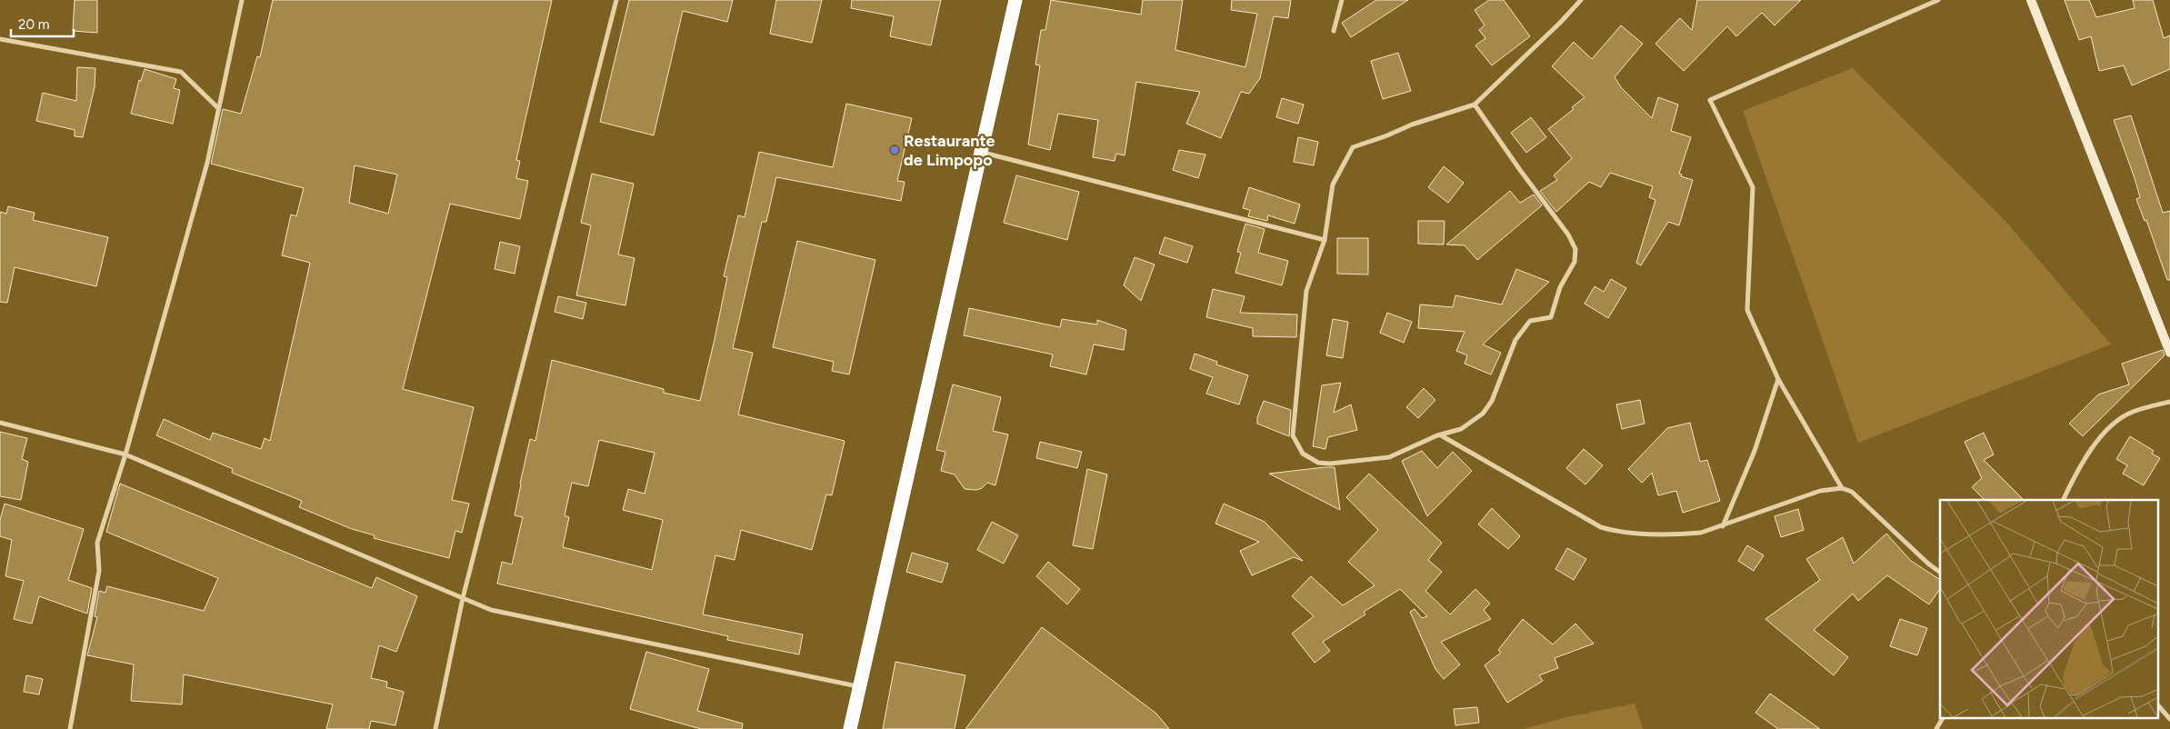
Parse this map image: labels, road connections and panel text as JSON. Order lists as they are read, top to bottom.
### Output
{
  "places": ["Restaurante de Limpopo"],
  "scale_bar": "20 m"
}
